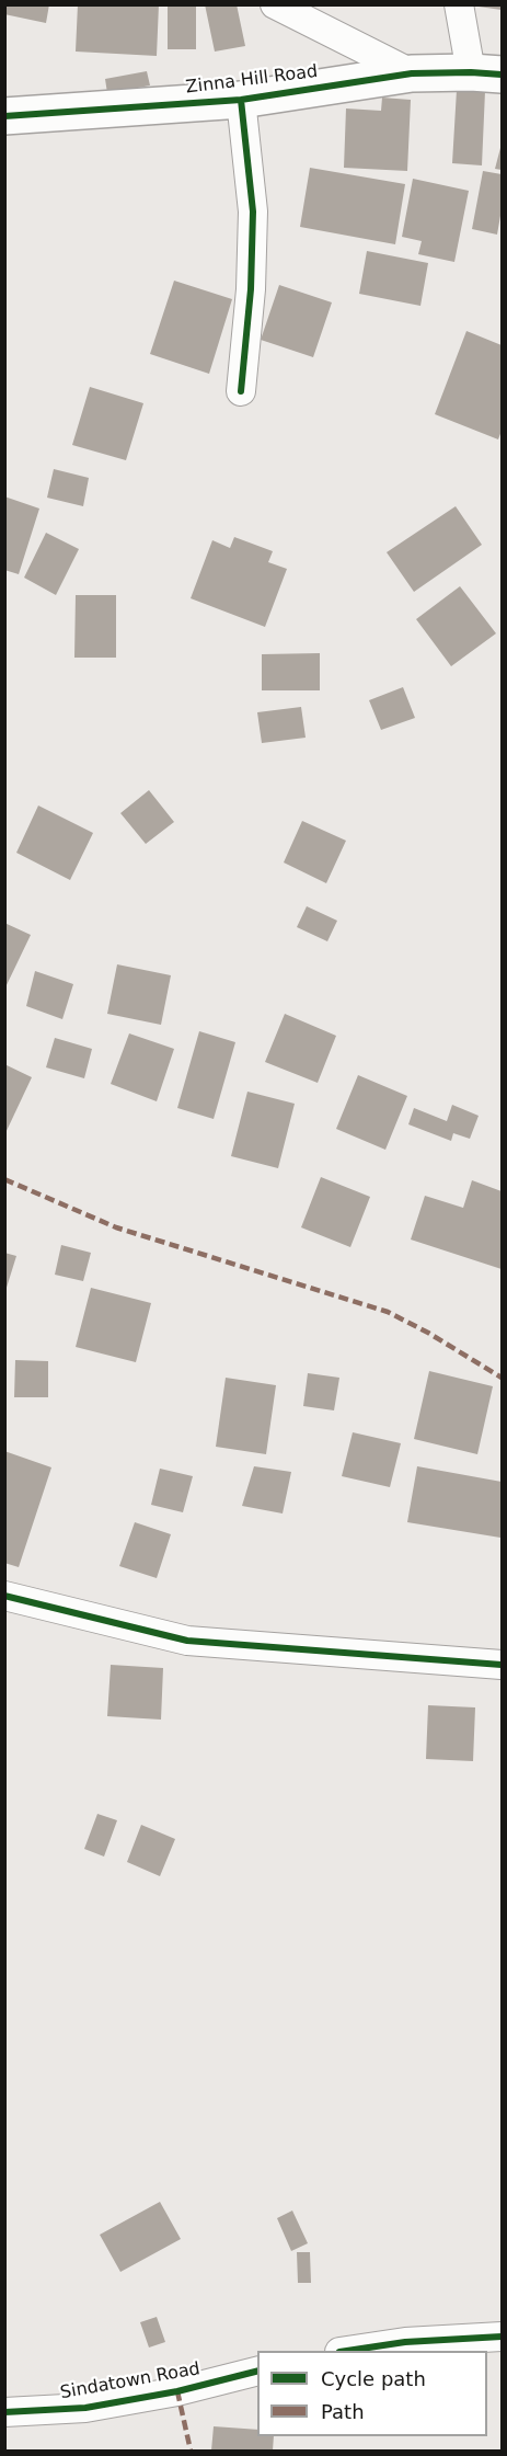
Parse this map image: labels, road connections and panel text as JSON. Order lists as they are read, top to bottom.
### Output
{
  "streets": {
    "street": ["Zinna Hill Road", "Sindatown Road"]
  },
  "legend": ["Cycle path", "Path"]
}
